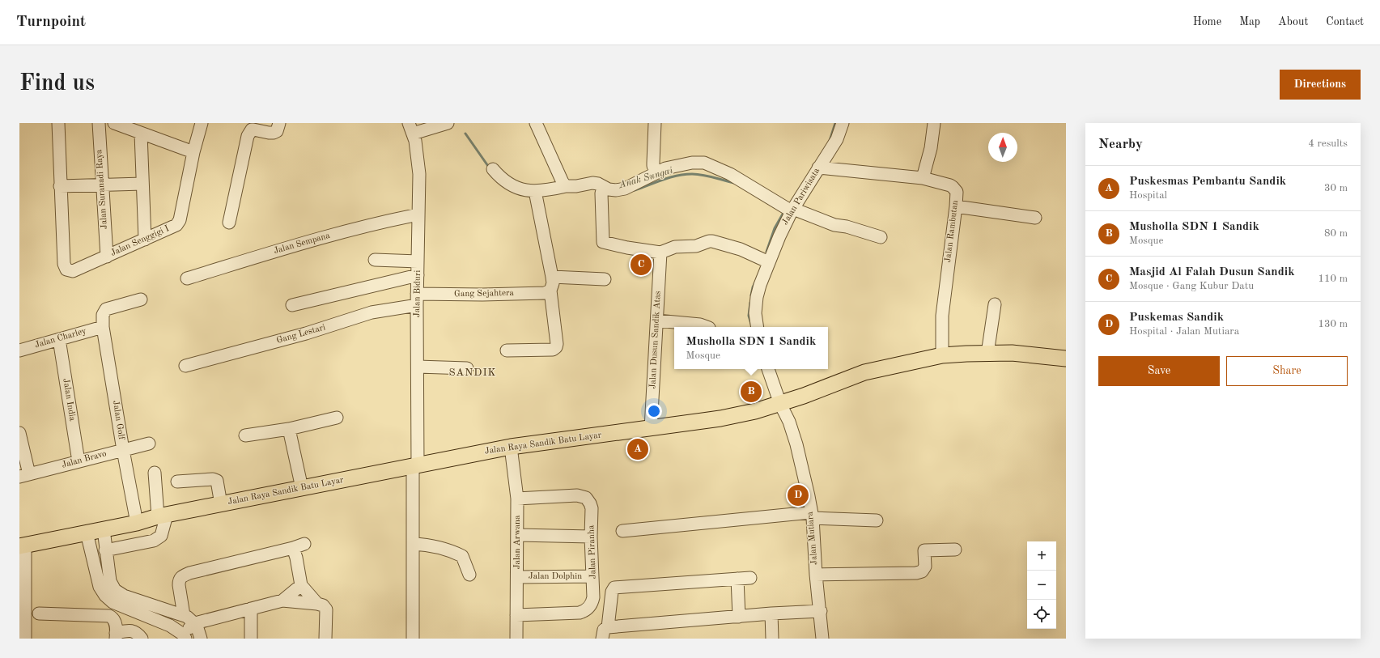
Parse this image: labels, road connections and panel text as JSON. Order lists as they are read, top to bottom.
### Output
{
  "streets": {
    "main road": ["Jalan Raya Sandik Batu Layar"],
    "street": [
      "Jalan Suranadi Raya",
      "Jalan Pariwisata",
      "Jalan Rambutan",
      "Jalan Senggigi I",
      "Jalan Sempana",
      "Jalan Biduri",
      "Gang Sejahtera",
      "Gang Lestari",
      "Jalan Charley",
      "Jalan Dusun Sandik Atas",
      "Jalan India",
      "Jalan Golf",
      "Jalan Bravo",
      "Jalan Mutiara",
      "Jalan Arwana",
      "Jalan Piranha",
      "Jalan Dolphin"
    ]
  },
  "crossings": [
    ["Jalan Suranadi Raya", "Jalan Senggigi I"],
    ["Jalan Pariwisata", "Jalan Rambutan"],
    ["Jalan Rambutan", "Jalan Raya Sandik Batu Layar"],
    ["Jalan Sempana", "Jalan Biduri"],
    ["Jalan Biduri", "Gang Sejahtera"],
    ["Jalan Biduri", "Gang Lestari"],
    ["Jalan Biduri", "Jalan Raya Sandik Batu Layar"],
    ["Gang Sejahtera", "Gang Lestari"],
    ["Jalan Charley", "Jalan India"],
    ["Jalan Charley", "Jalan Golf"],
    ["Jalan Dusun Sandik Atas", "Jalan Raya Sandik Batu Layar"],
    ["Jalan India", "Jalan Bravo"],
    ["Jalan Golf", "Jalan Raya Sandik Batu Layar"],
    ["Jalan Golf", "Jalan Bravo"],
    ["Jalan Raya Sandik Batu Layar", "Jalan Mutiara"],
    ["Jalan Raya Sandik Batu Layar", "Jalan Arwana"],
    ["Jalan Arwana", "Jalan Piranha"],
    ["Jalan Arwana", "Jalan Dolphin"],
    ["Jalan Piranha", "Jalan Dolphin"]
  ],
  "districts": ["SANDIK"],
  "water": ["Anak Sungai"],
  "north": "top",
  "page": {
    "header": "Turnpoint",
    "nav": [
      "Home",
      "Map",
      "About",
      "Contact"
    ],
    "buttons": [
      "Directions",
      ["Save", "Share"]
    ],
    "title": "Find us",
    "heading": ["Nearby", "4 results"],
    "list": [
      {
        "mark": "A",
        "name": "Puskesmas Pembantu Sandik",
        "note": "Hospital",
        "value": "30 m"
      },
      {
        "mark": "B",
        "name": "Musholla SDN 1 Sandik",
        "note": "Mosque",
        "value": "80 m"
      },
      {
        "mark": "C",
        "name": "Masjid Al Falah Dusun Sandik",
        "note": "Mosque · Gang Kubur Datu",
        "value": "110 m"
      },
      {
        "mark": "D",
        "name": "Puskemas Sandik",
        "note": "Hospital · Jalan Mutiara",
        "value": "130 m"
      }
    ],
    "pins": [
      "C",
      "B",
      "A",
      "D"
    ],
    "popup": ["Musholla SDN 1 Sandik", "Mosque"],
    "map_buttons": ["+", "−"]
  }
}
